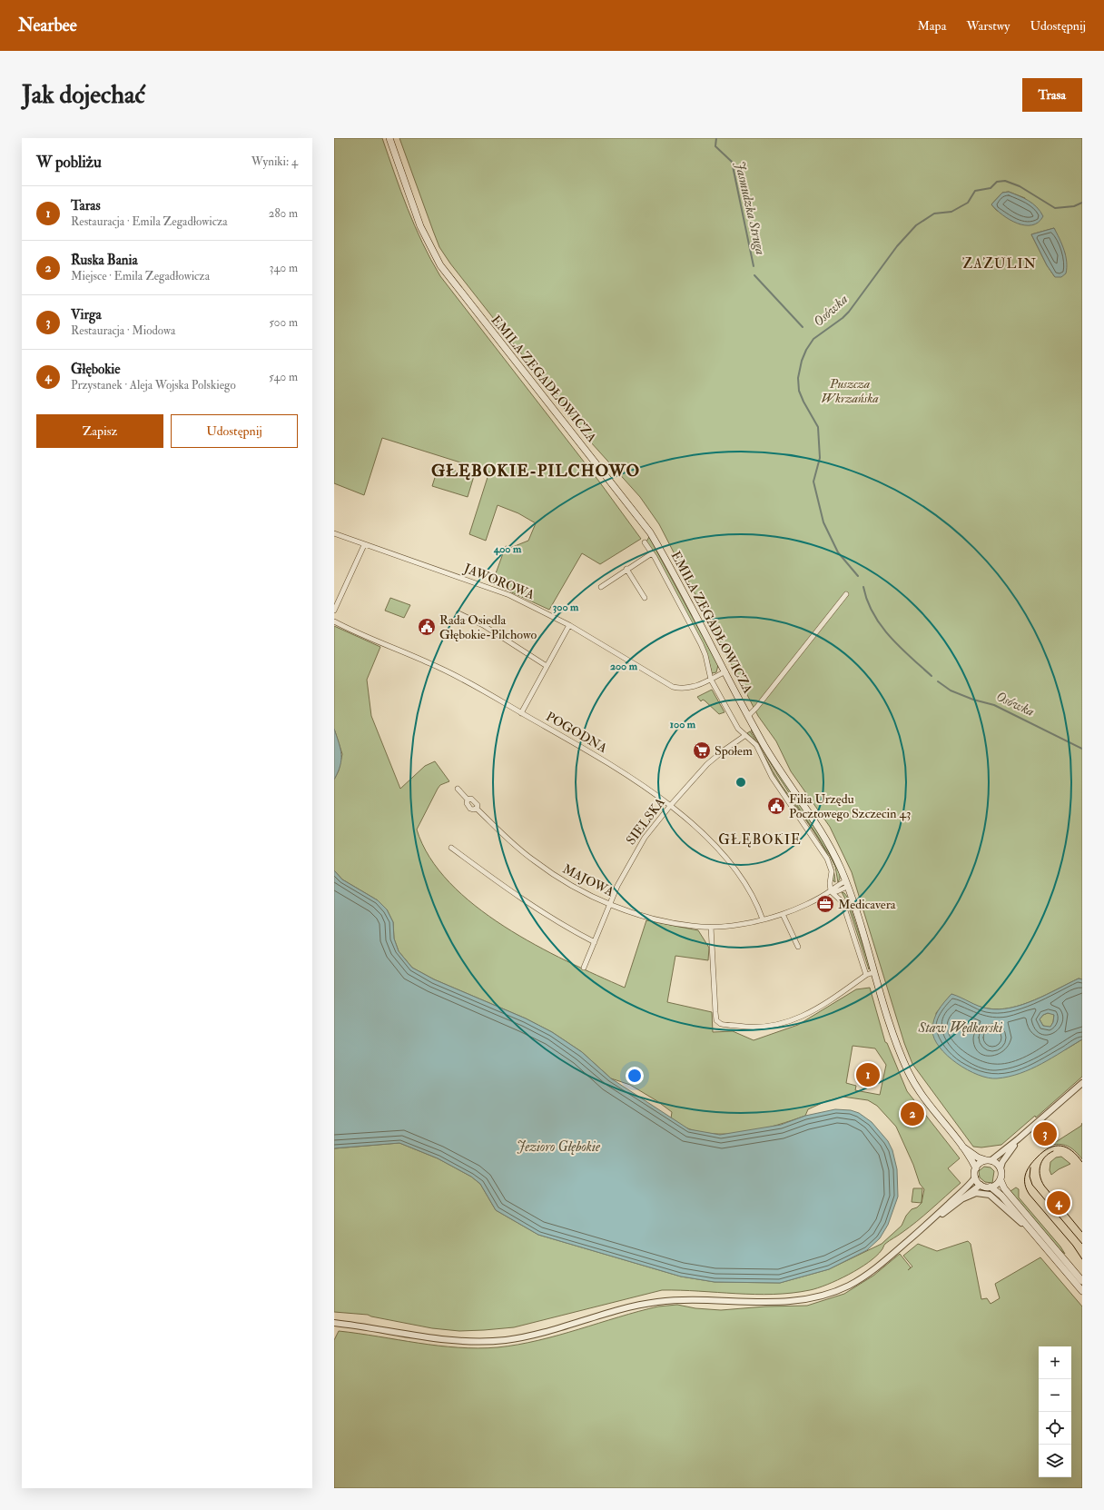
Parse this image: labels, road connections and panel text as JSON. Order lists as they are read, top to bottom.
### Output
{
  "streets": {
    "main road": ["EMILA ZEGADŁOWICZA"],
    "street": [
      "JAWOROWA",
      "POGODNA",
      "SIELSKA",
      "MAJOWA"
    ]
  },
  "crossings": [
    ["EMILA ZEGADŁOWICZA", "JAWOROWA"],
    ["EMILA ZEGADŁOWICZA", "MAJOWA"],
    ["POGODNA", "SIELSKA"],
    ["POGODNA", "MAJOWA"],
    ["SIELSKA", "MAJOWA"]
  ],
  "districts": ["ZAZULIN", "GŁĘBOKIE-PILCHOWO", "GŁĘBOKIE"],
  "water": [
    "Jasmudzka Struga",
    "Osówka",
    "Staw Wędkarski",
    "Jezioro Głębokie"
  ],
  "parks": ["Puszcza Wkrzańska"],
  "places": {
    "public building": ["Rada Osiedla Głębokie-Pilchowo", "Filia Urzędu Pocztowego Szczecin 43"],
    "supermarket": ["Społem"],
    "office": ["Medicavera"]
  },
  "page": {
    "header": "Nearbee",
    "nav": ["Mapa", "Warstwy", "Udostępnij"],
    "buttons": [
      "Trasa",
      ["Zapisz", "Udostępnij"]
    ],
    "title": "Jak dojechać",
    "heading": ["W pobliżu", "Wyniki: 4"],
    "list": [
      {
        "mark": "1",
        "name": "Taras",
        "note": "Restauracja · Emila Zegadłowicza",
        "value": "280 m"
      },
      {
        "mark": "2",
        "name": "Ruska Bania",
        "note": "Miejsce · Emila Zegadłowicza",
        "value": "340 m"
      },
      {
        "mark": "3",
        "name": "Virga",
        "note": "Restauracja · Miodowa",
        "value": "500 m"
      },
      {
        "mark": "4",
        "name": "Głębokie",
        "note": "Przystanek · Aleja Wojska Polskiego",
        "value": "540 m"
      }
    ],
    "pins": [
      "1",
      "2",
      "3",
      "4"
    ],
    "map_buttons": ["+", "−"]
  },
  "rings": [
    "400 m",
    "300 m",
    "200 m",
    "100 m"
  ]
}
